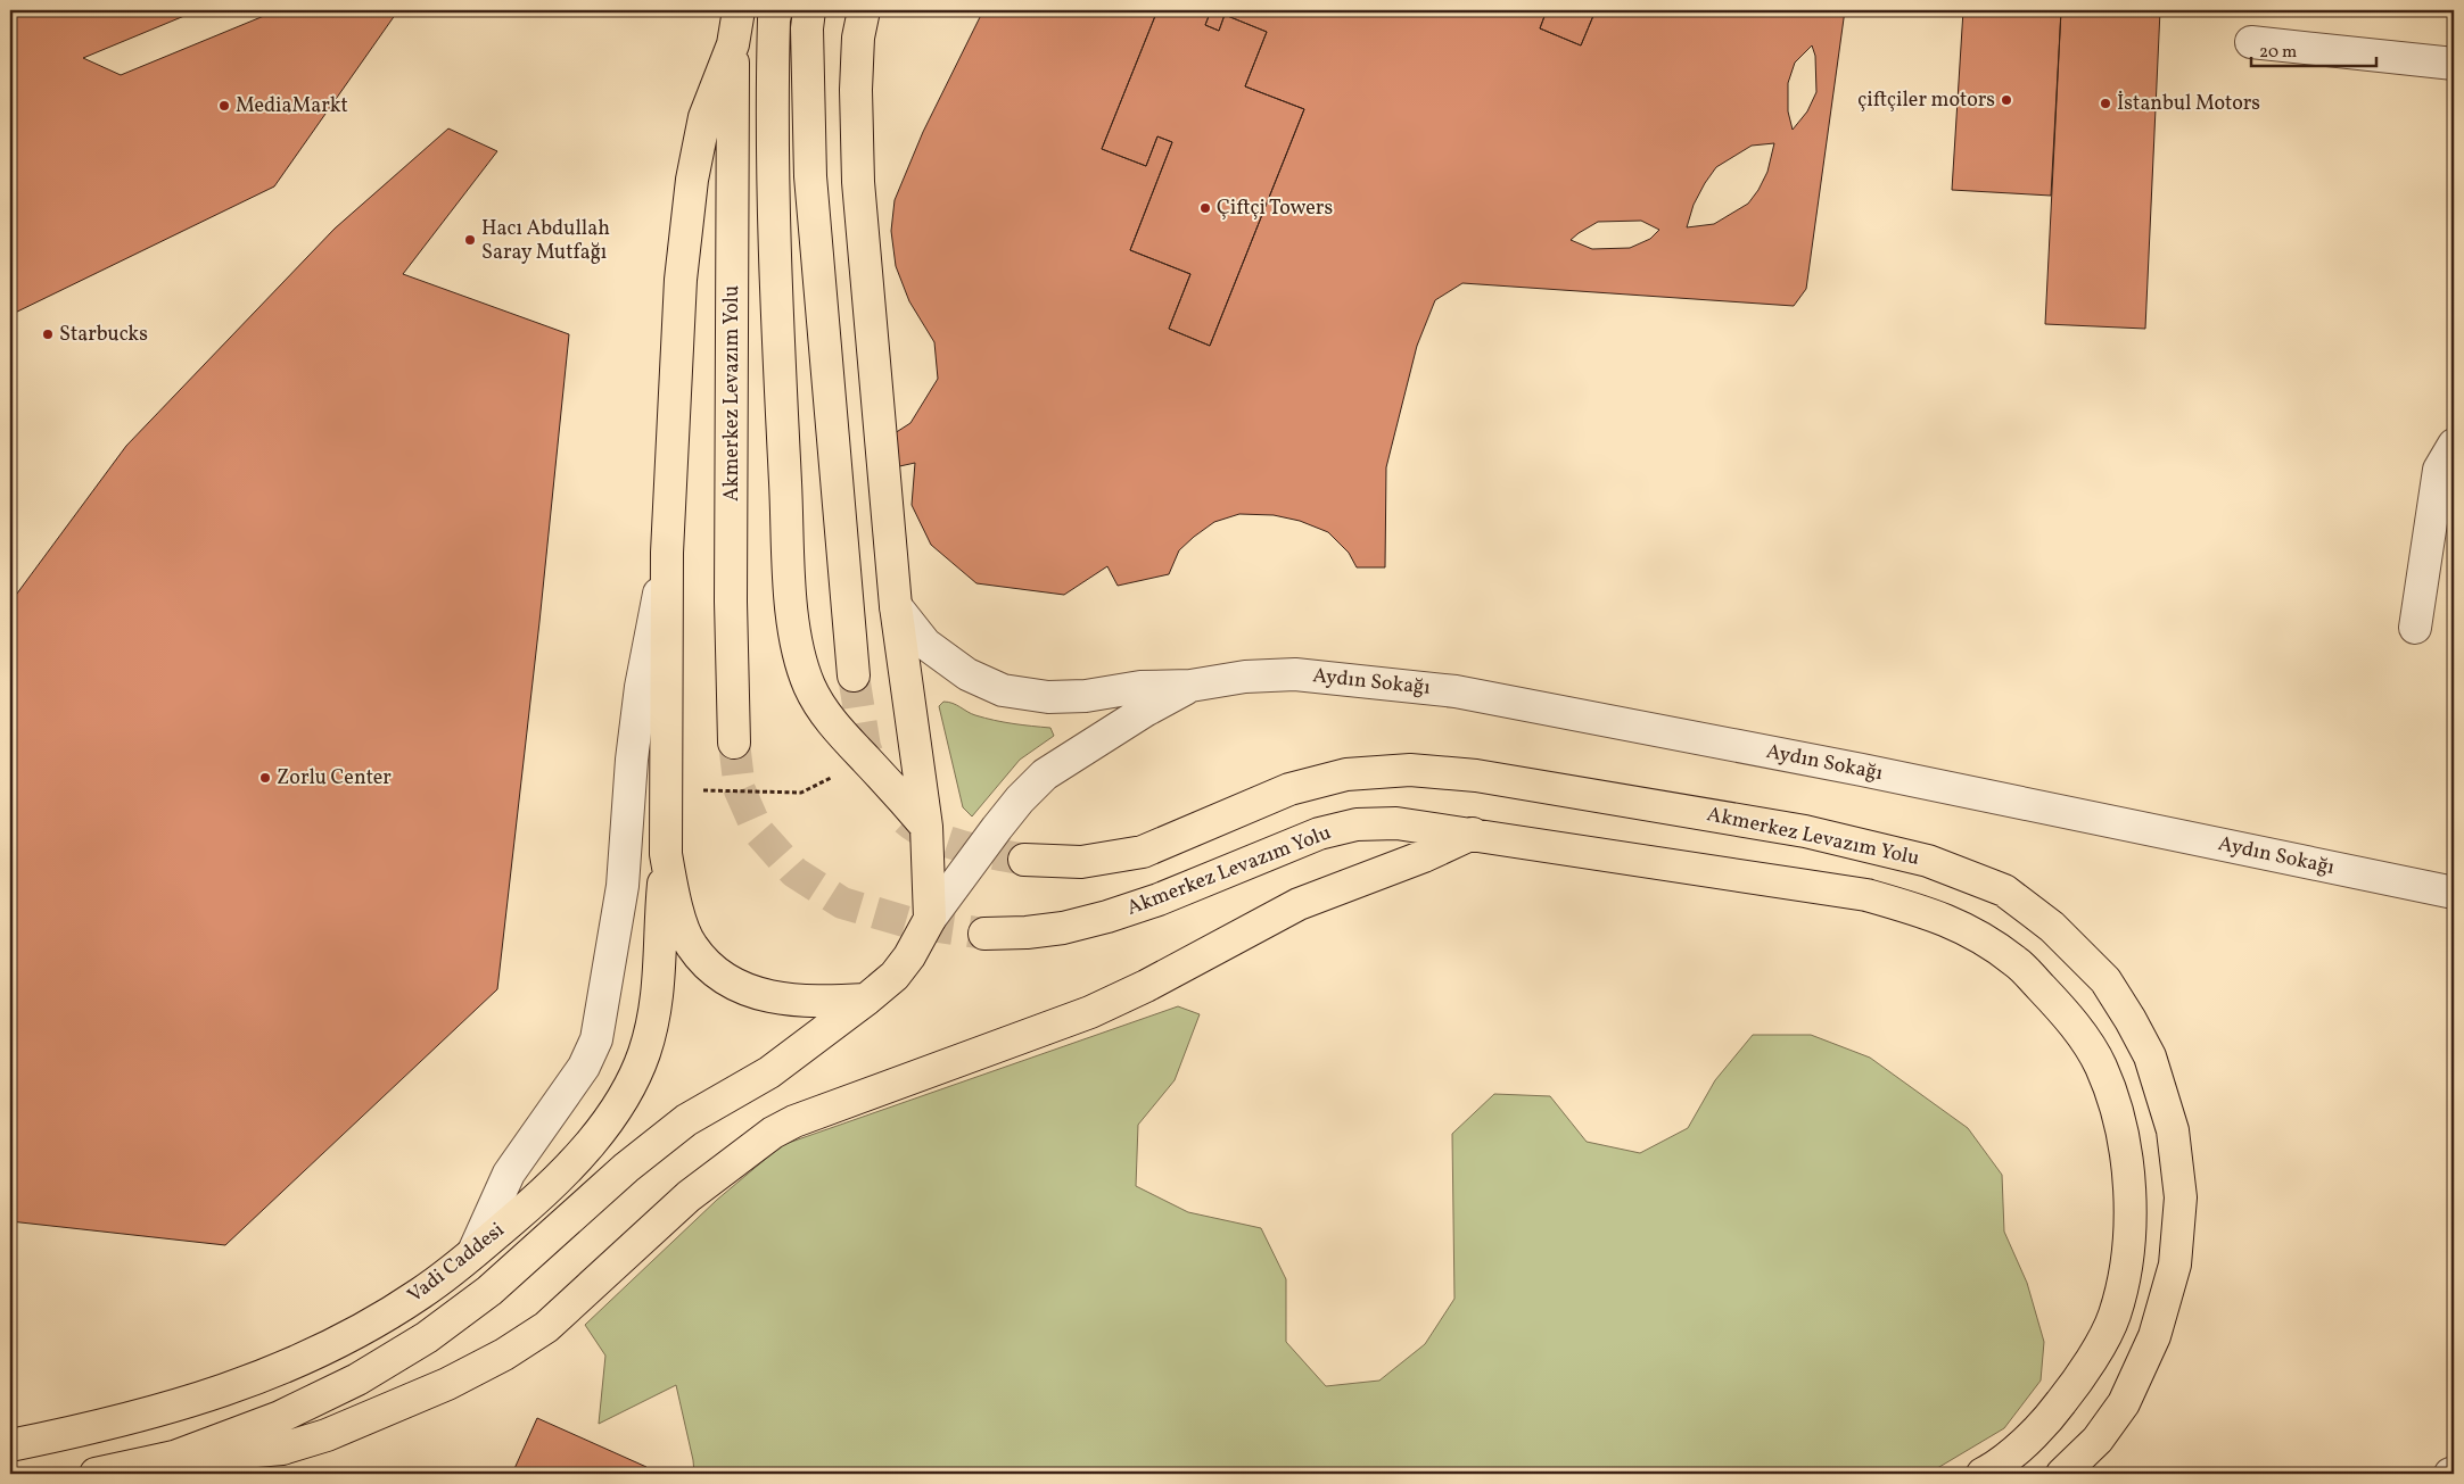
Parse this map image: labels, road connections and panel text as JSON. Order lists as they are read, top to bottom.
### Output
{
  "streets": {
    "main road": ["Akmerkez Levazım Yolu", "Vadi Caddesi"],
    "street": ["Aydın Sokağı"]
  },
  "places": [
    "çiftçiler motors",
    "İstanbul Motors",
    "MediaMarkt",
    "Çiftçi Towers",
    "Hacı Abdullah Saray Mutfağı",
    "Starbucks",
    "Zorlu Center"
  ],
  "scale_bar": "20 m"
}
